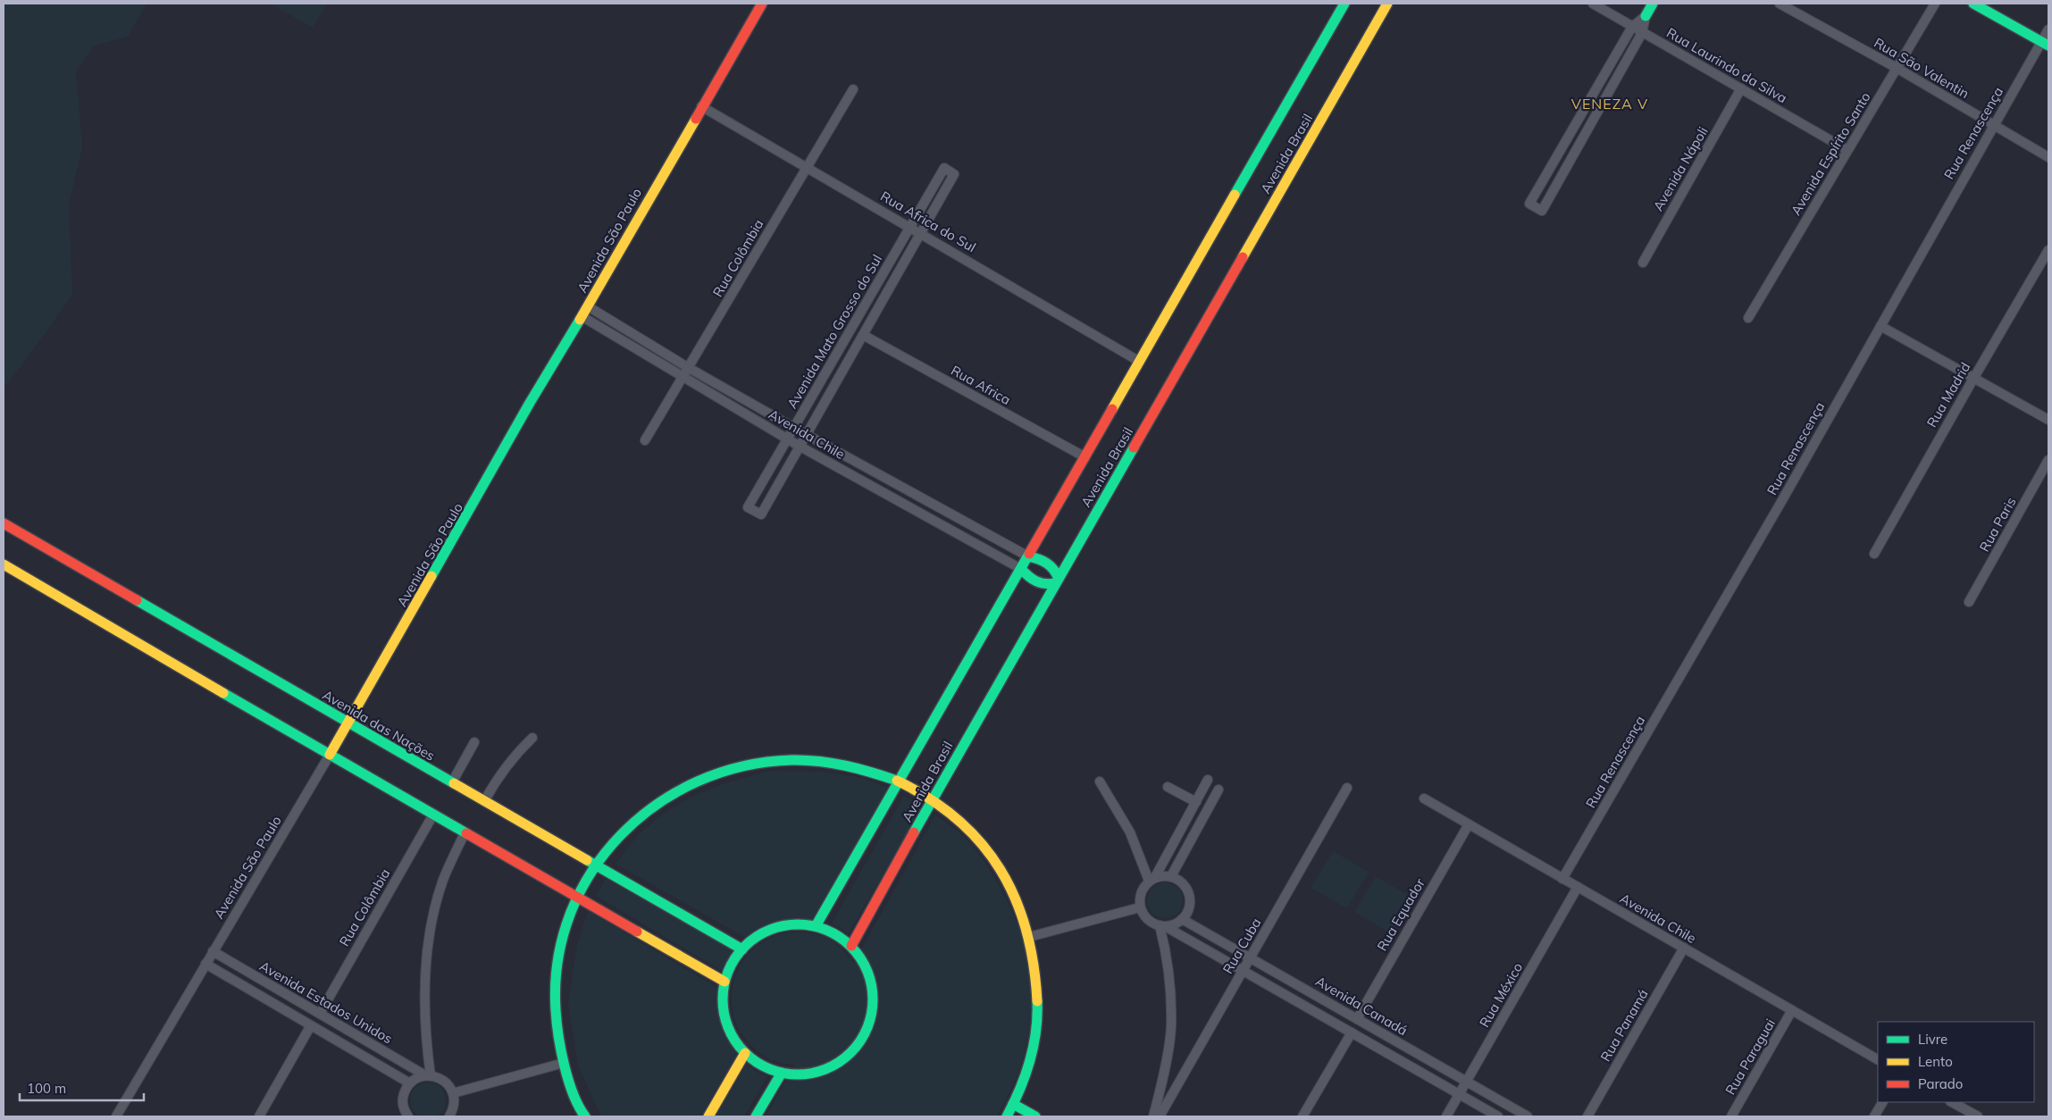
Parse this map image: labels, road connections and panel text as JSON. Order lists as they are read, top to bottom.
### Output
{
  "streets": {
    "main road": ["Avenida Brasil", "Avenida São Paulo", "Avenida das Nações"],
    "street": [
      "Rua Laurindo da Silva",
      "Rua São Valentin",
      "Rua Renascença",
      "Avenida Espírito Santo",
      "Avenida Nápoli",
      "Rua Africa do Sul",
      "Rua Colômbia",
      "Avenida Mato Grosso do Sul",
      "Rua Africa",
      "Rua Madrid",
      "Avenida Chile",
      "Rua Paris",
      "Rua Equador",
      "Rua Cuba",
      "Rua México",
      "Avenida Estados Unidos",
      "Avenida Canadá",
      "Rua Panamá",
      "Rua Paraguai"
    ]
  },
  "crossings": [
    ["Rua Laurindo da Silva", "Avenida Espírito Santo"],
    ["Rua Laurindo da Silva", "Avenida Nápoli"],
    ["Rua São Valentin", "Rua Renascença"],
    ["Rua São Valentin", "Avenida Espírito Santo"],
    ["Rua Renascença", "Avenida Chile"],
    ["Avenida Brasil", "Rua Africa do Sul"],
    ["Avenida Brasil", "Rua Africa"],
    ["Avenida Brasil", "Avenida Chile"],
    ["Avenida Brasil", "Avenida das Nações"],
    ["Rua Africa do Sul", "Avenida São Paulo"],
    ["Rua Africa do Sul", "Rua Colômbia"],
    ["Rua Africa do Sul", "Avenida Mato Grosso do Sul"],
    ["Avenida São Paulo", "Avenida Chile"],
    ["Avenida São Paulo", "Avenida das Nações"],
    ["Avenida São Paulo", "Avenida Estados Unidos"],
    ["Rua Colômbia", "Avenida Chile"],
    ["Rua Colômbia", "Avenida Estados Unidos"],
    ["Avenida Mato Grosso do Sul", "Rua Africa"],
    ["Avenida Mato Grosso do Sul", "Avenida Chile"],
    ["Avenida Chile", "Rua Equador"],
    ["Avenida Chile", "Rua México"],
    ["Avenida Chile", "Rua Panamá"],
    ["Avenida Chile", "Rua Paraguai"],
    ["Rua Equador", "Avenida Canadá"],
    ["Rua Cuba", "Avenida Canadá"],
    ["Rua México", "Avenida Canadá"]
  ],
  "districts": ["VENEZA V"],
  "legend": ["Livre", "Lento", "Parado"],
  "scale_bar": "100 m"
}
